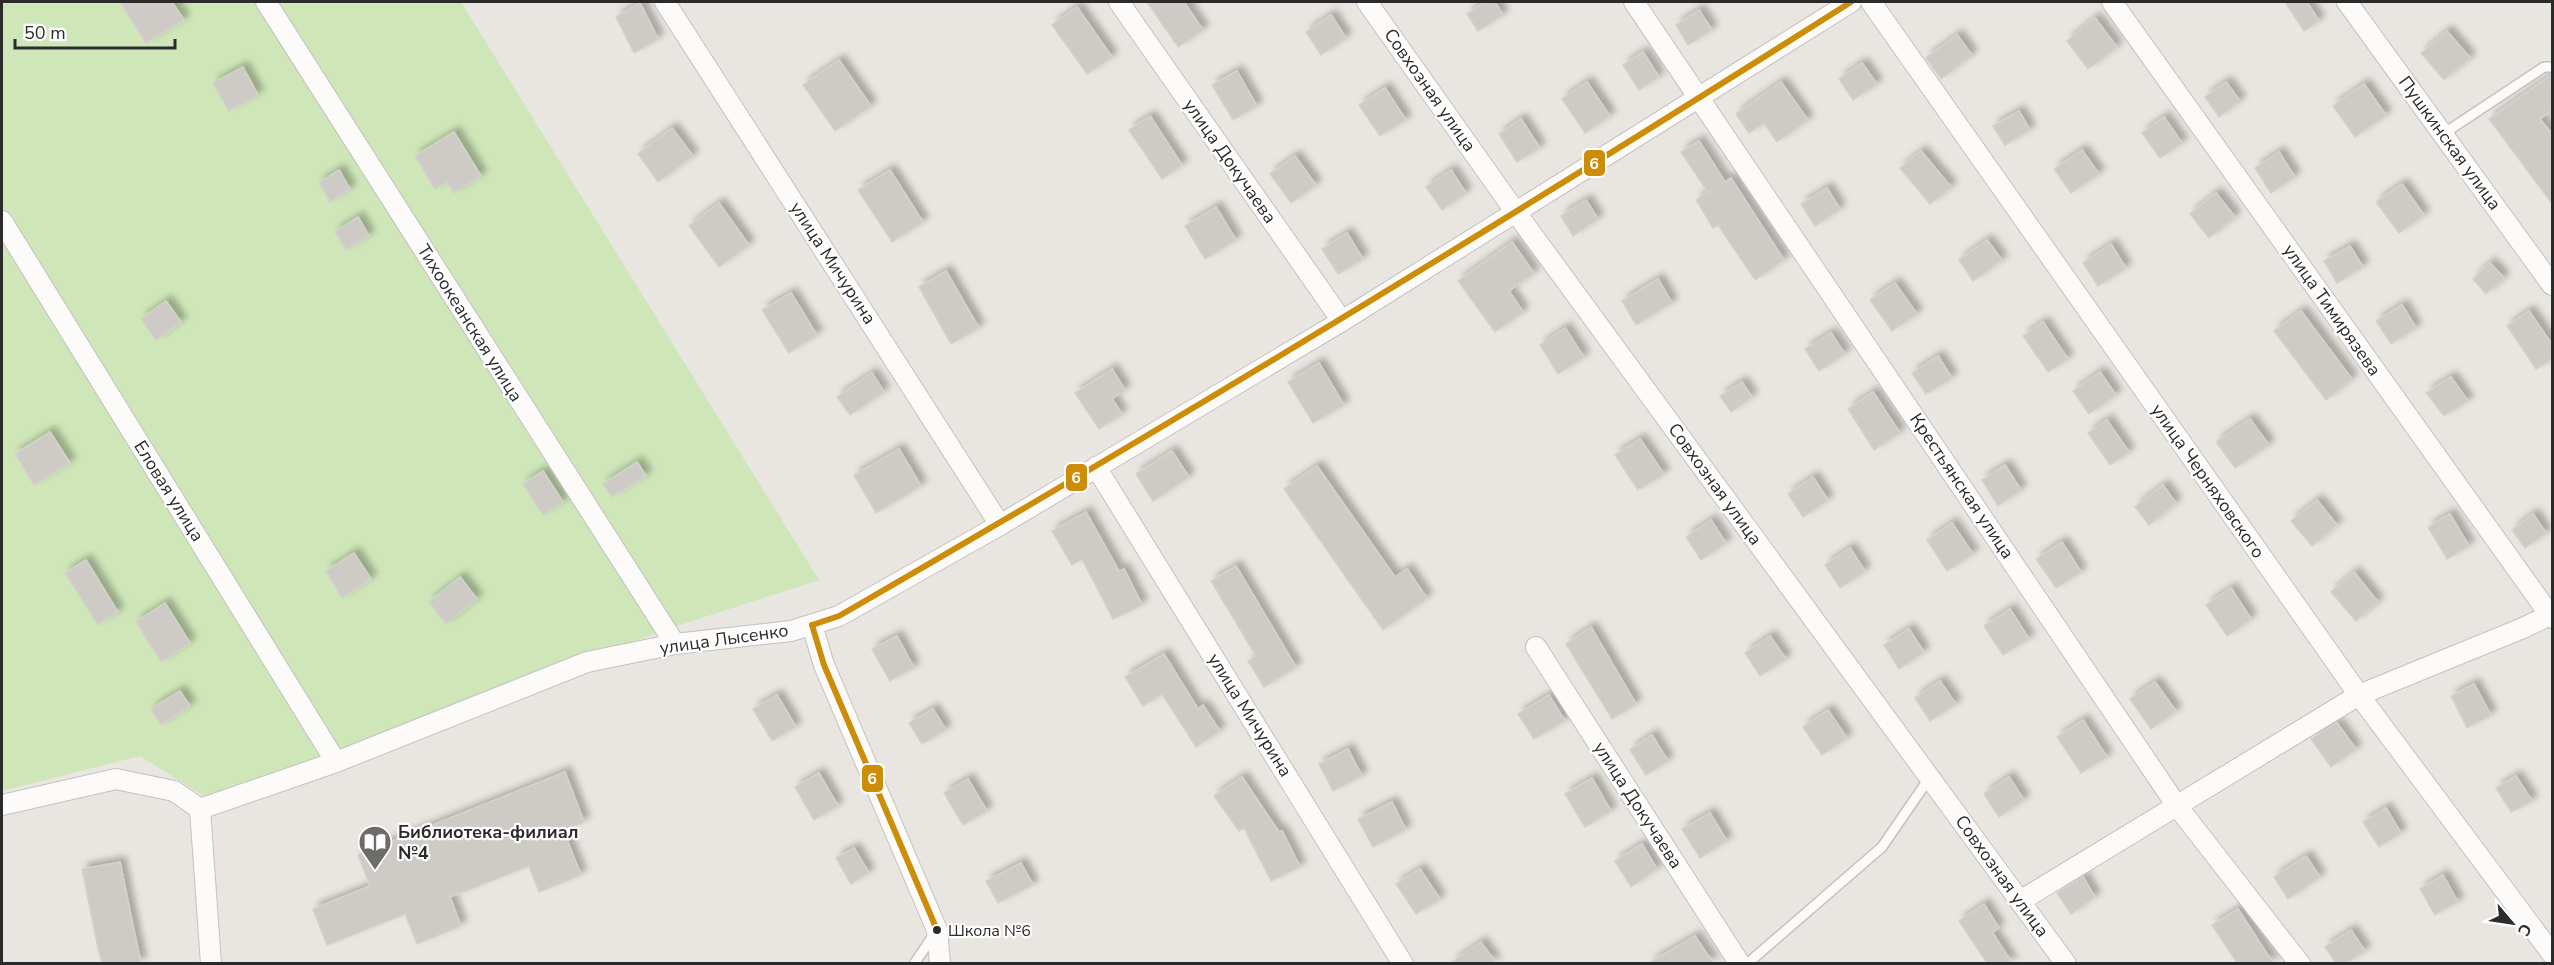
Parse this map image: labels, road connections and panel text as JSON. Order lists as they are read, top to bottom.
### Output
{
  "streets": {
    "street": [
      "Совхозная улица",
      "Пушкинская улица",
      "улица Докучаева",
      "улица Мичурина",
      "улица Тимирязева",
      "Тихоокеанская улица",
      "улица Черняховского",
      "Крестьянская улица",
      "Еловая улица",
      "улица Лысенко"
    ]
  },
  "crossings": [
    ["Совхозная улица", "улица Лысенко"],
    ["улица Докучаева", "улица Лысенко"],
    ["улица Мичурина", "улица Лысенко"],
    ["Тихоокеанская улица", "улица Лысенко"],
    ["Крестьянская улица", "улица Лысенко"],
    ["Еловая улица", "улица Лысенко"]
  ],
  "places": {
    "library": ["Библиотека-филиал №4"],
    "other": ["Школа №6"]
  },
  "lines": ["transit line 6"],
  "scale_bar": "50 m",
  "north": "bottom right"
}
